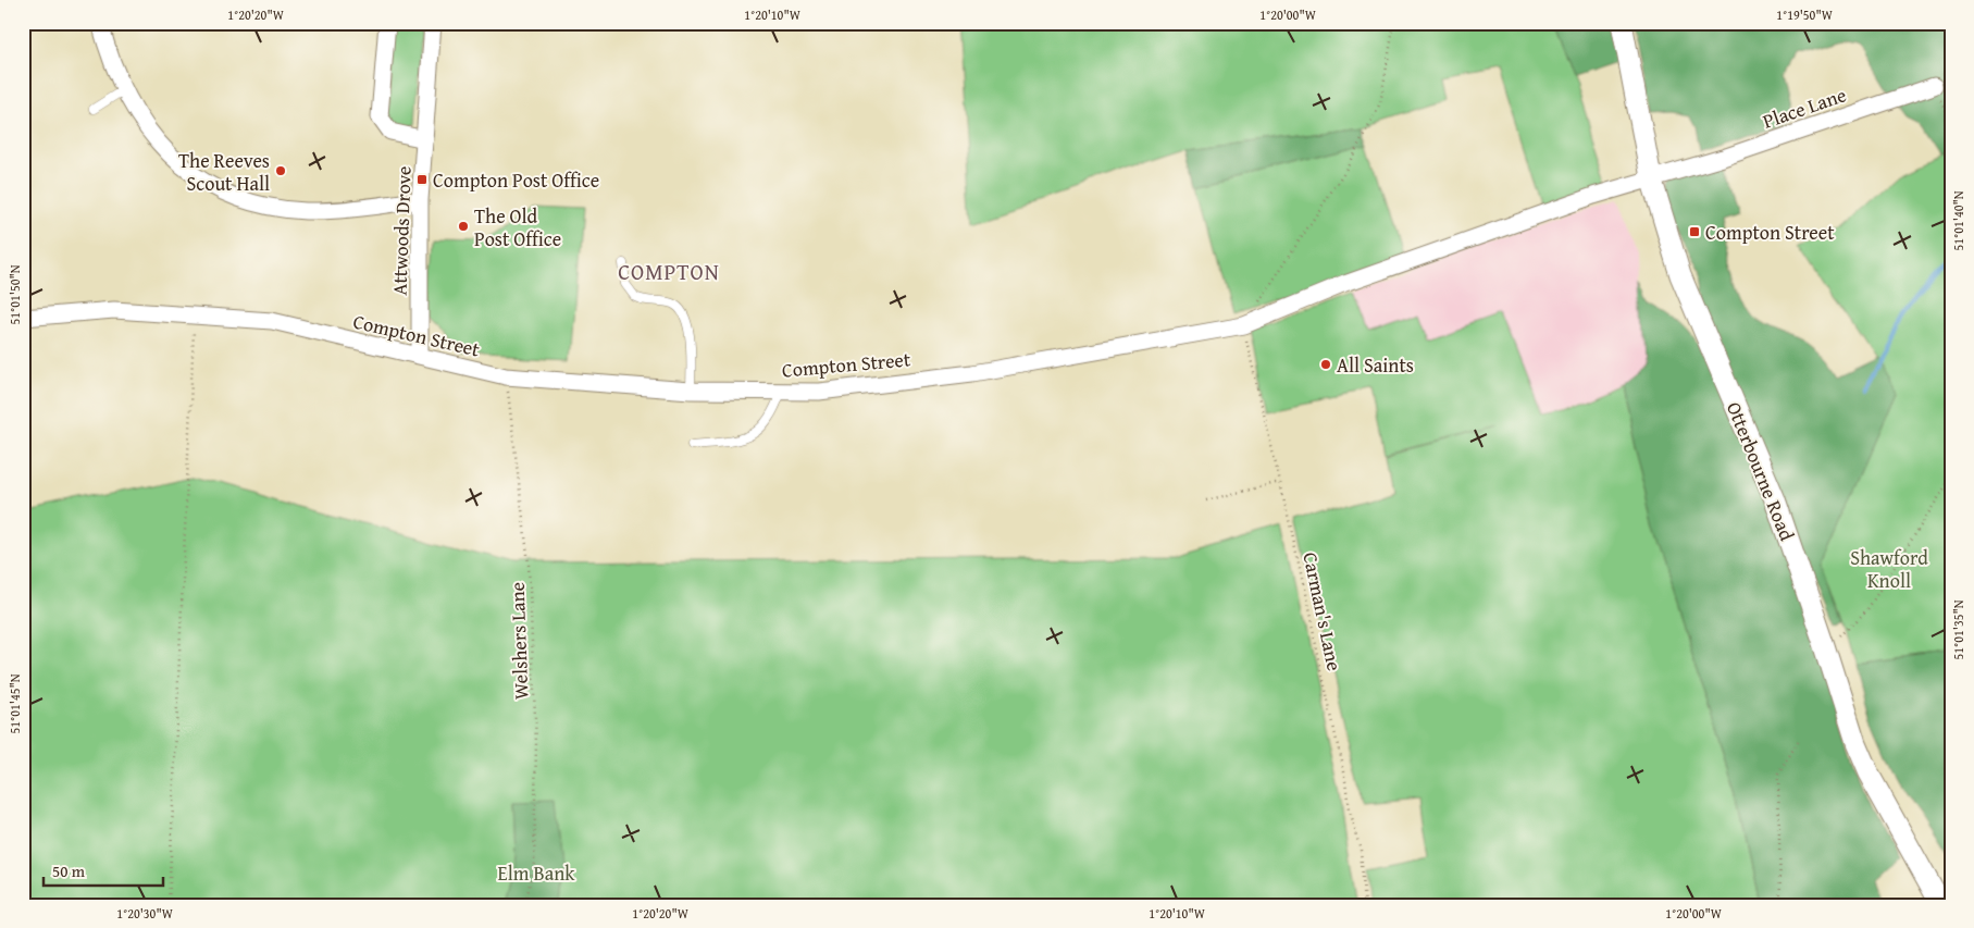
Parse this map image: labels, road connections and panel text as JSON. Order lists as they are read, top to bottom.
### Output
{
  "streets": {
    "street": [
      "Place Lane",
      "Attwoods Drove",
      "Compton Street",
      "Otterbourne Road"
    ],
    "path": ["Carman's Lane", "Welshers Lane"]
  },
  "crossings": [
    ["Place Lane", "Compton Street"],
    ["Place Lane", "Otterbourne Road"],
    ["Attwoods Drove", "Compton Street"],
    ["Compton Street", "Otterbourne Road"],
    ["Compton Street", "Carman's Lane"],
    ["Compton Street", "Welshers Lane"]
  ],
  "districts": ["COMPTON"],
  "parks": ["Shawford Knoll", "Elm Bank"],
  "places": {
    "other": ["The Reeves Scout Hall", "The Old Post Office", "All Saints"],
    "transit": ["Compton Post Office", "Compton Street"]
  },
  "scale_bar": "50 m",
  "coordinates": [
    "1°20'20\"W",
    "1°20'10\"W",
    "1°20'00\"W",
    "1°19'50\"W",
    "51°01'40\"N",
    "51°01'50\"N",
    "51°01'35\"N",
    "51°01'45\"N",
    "1°20'30\"W"
  ]
}
